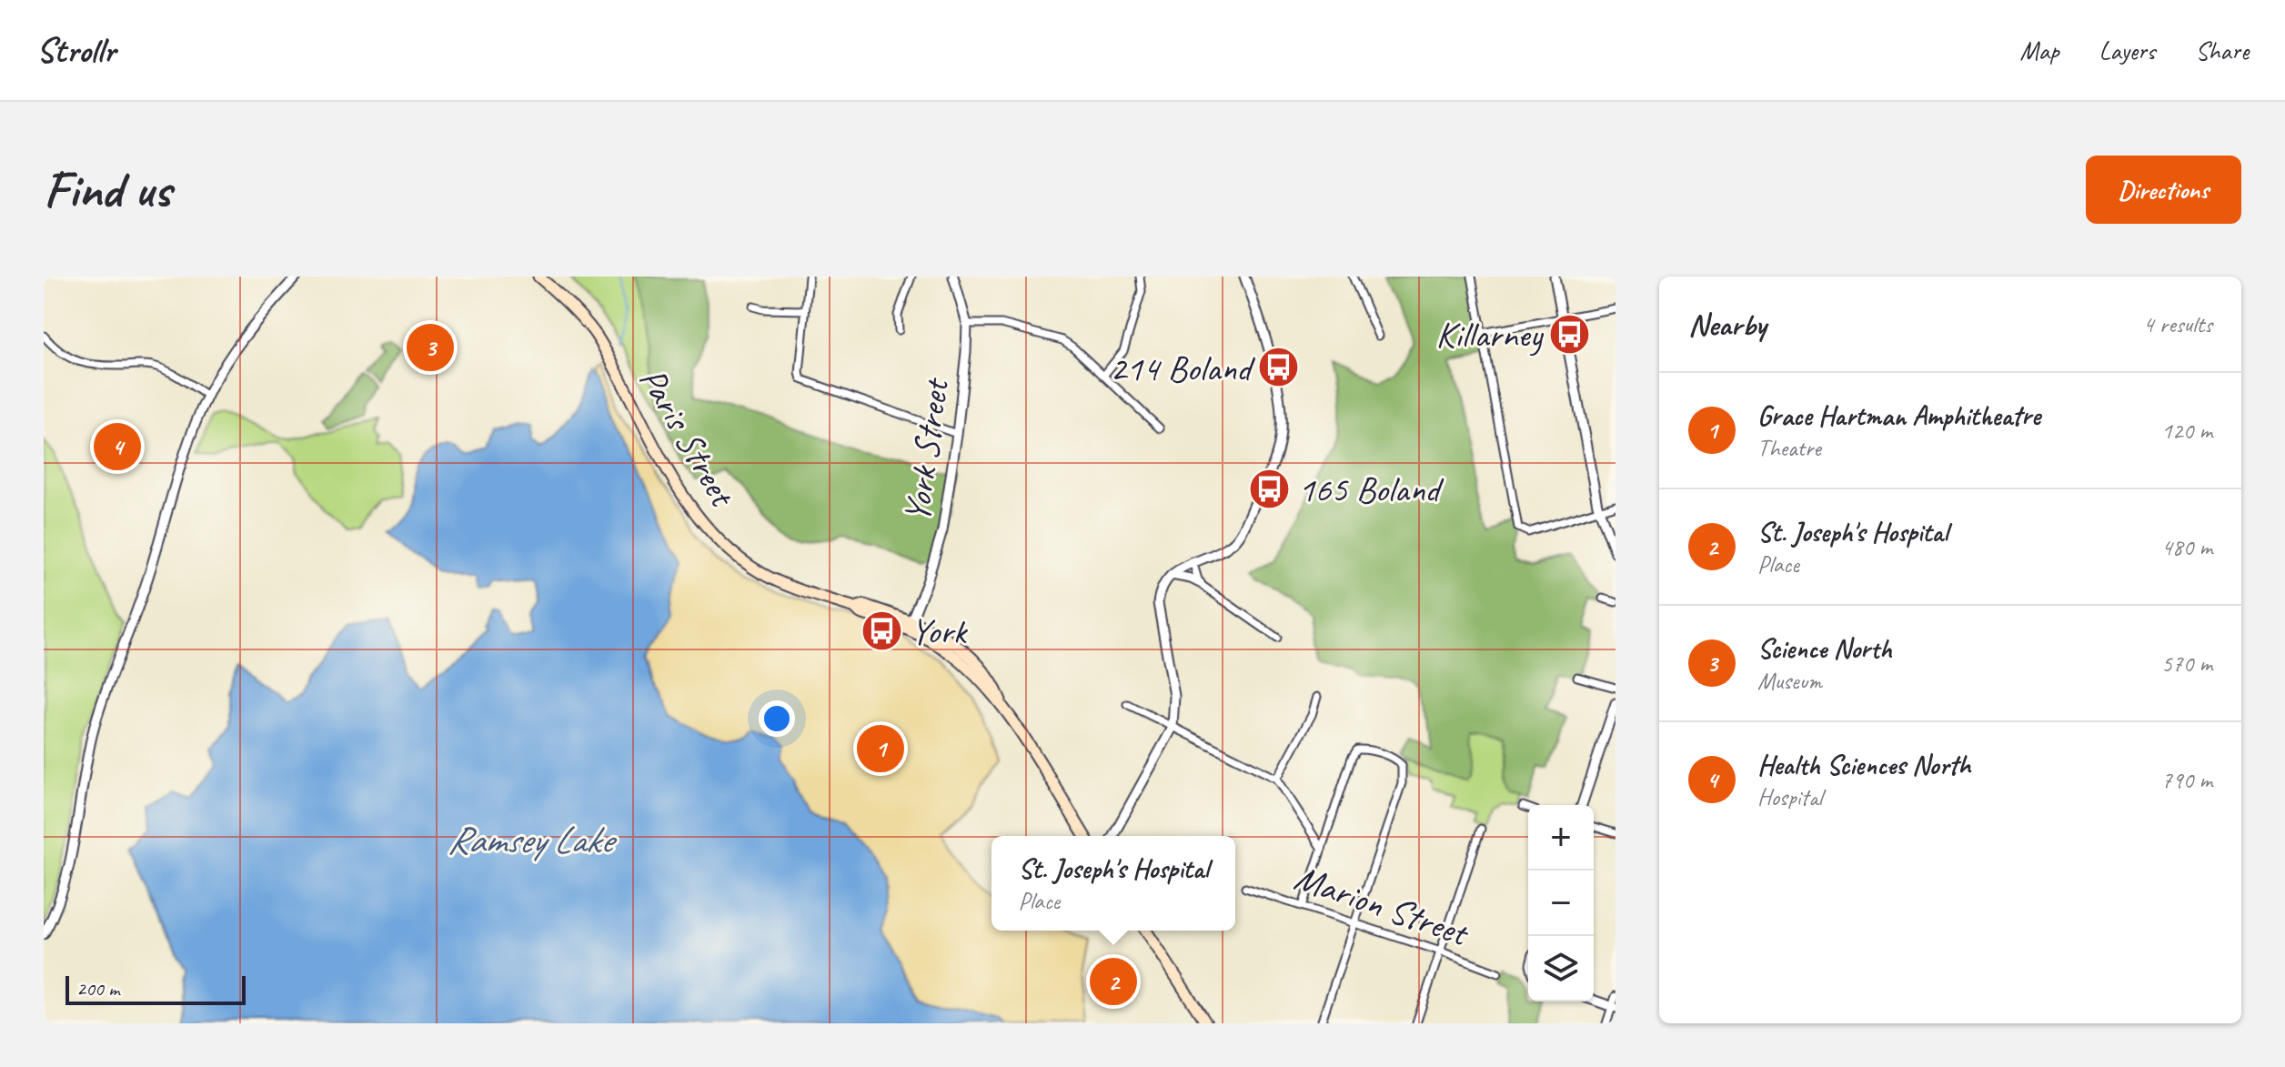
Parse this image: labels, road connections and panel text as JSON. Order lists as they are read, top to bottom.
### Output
{
  "streets": {
    "main road": ["Paris Street"],
    "street": ["York Street", "Marion Street"]
  },
  "crossings": [
    ["Paris Street", "York Street"]
  ],
  "water": ["Ramsey Lake"],
  "places": {
    "bus stop": [
      "Killarney",
      "214 Boland",
      "165 Boland",
      "York"
    ]
  },
  "scale_bar": "200 m",
  "page": {
    "header": "Strollr",
    "nav": ["Map", "Layers", "Share"],
    "buttons": "Directions",
    "title": "Find us",
    "heading": ["Nearby", "4 results"],
    "pins": [
      "3",
      "4",
      "1",
      "2"
    ],
    "list": [
      {
        "mark": "1",
        "name": "Grace Hartman Amphitheatre",
        "note": "Theatre",
        "value": "120 m"
      },
      {
        "mark": "2",
        "name": "St. Joseph's Hospital",
        "note": "Place",
        "value": "480 m"
      },
      {
        "mark": "3",
        "name": "Science North",
        "note": "Museum",
        "value": "570 m"
      },
      {
        "mark": "4",
        "name": "Health Sciences North",
        "note": "Hospital",
        "value": "790 m"
      }
    ],
    "map_buttons": ["+", "−"],
    "popup": ["St. Joseph's Hospital", "Place"],
    "scale": "200 m"
  }
}
